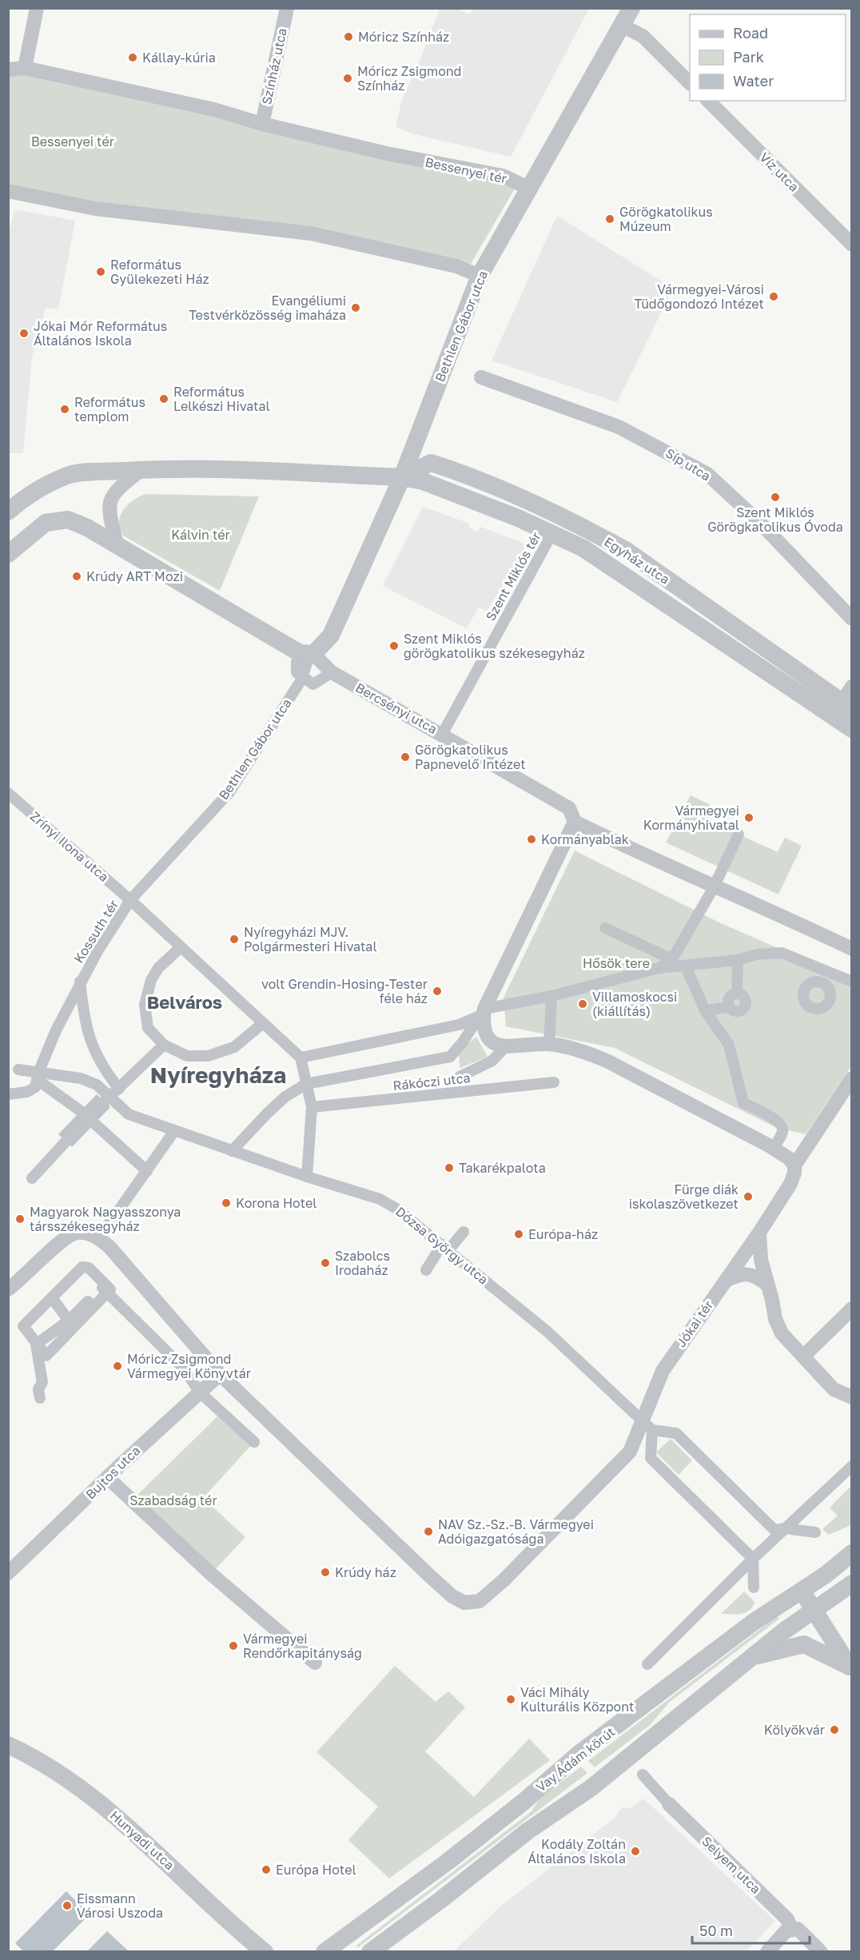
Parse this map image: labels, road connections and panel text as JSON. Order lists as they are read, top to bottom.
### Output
{
  "streets": {
    "street": [
      "Színház utca",
      "Bessenyei tér",
      "Víz utca",
      "Bethlen Gábor utca",
      "Síp utca",
      "Egyház utca",
      "Szent Miklós tér",
      "Bercsényi utca",
      "Zrínyi Ilona utca",
      "Kossuth tér",
      "Rákóczi utca",
      "Dózsa György utca",
      "Jókai tér",
      "Bujtos utca",
      "Vay Ádám körút",
      "Hunyadi utca",
      "Selyem utca"
    ]
  },
  "crossings": [
    ["Színház utca", "Bessenyei tér"],
    ["Bessenyei tér", "Bethlen Gábor utca"],
    ["Bethlen Gábor utca", "Egyház utca"],
    ["Bethlen Gábor utca", "Bercsényi utca"],
    ["Bethlen Gábor utca", "Zrínyi Ilona utca"],
    ["Bethlen Gábor utca", "Kossuth tér"],
    ["Egyház utca", "Szent Miklós tér"],
    ["Szent Miklós tér", "Bercsényi utca"],
    ["Zrínyi Ilona utca", "Kossuth tér"],
    ["Dózsa György utca", "Jókai tér"],
    ["Jókai tér", "Bujtos utca"]
  ],
  "districts": ["Belváros", "Nyíregyháza"],
  "parks": [
    "Bessenyei tér",
    "Kálvin tér",
    "Hősök tere",
    "Szabadság tér"
  ],
  "places": [
    "Móricz Színház",
    "Kállay-kúria",
    "Móricz Zsigmond Színház",
    "Görögkatolikus Múzeum",
    "Református Gyülekezeti Ház",
    "Vármegyei-Városi Tüdőgondozó Intézet",
    "Evangéliumi Testvérközösség imaháza",
    "Jókai Mór Református Általános Iskola",
    "Református Lelkészi Hivatal",
    "Református templom",
    "Szent Miklós Görögkatolikus Óvoda",
    "Krúdy ART Mozi",
    "Szent Miklós görögkatolikus székesegyház",
    "Görögkatolikus Papnevelő Intézet",
    "Vármegyei Kormányhivatal",
    "Kormányablak",
    "Nyíregyházi MJV. Polgármesteri Hivatal",
    "volt Grendin-Hosing-Tester féle ház",
    "Villamoskocsi (kiállítás)",
    "Takarékpalota",
    "Fürge diák iskolaszövetkezet",
    "Korona Hotel",
    "Magyarok Nagyasszonya társszékesegyház",
    "Európa-ház",
    "Szabolcs Irodaház",
    "Móricz Zsigmond Vármegyei Könyvtár",
    "NAV Sz.-Sz.-B. Vármegyei Adóigazgatósága",
    "Krúdy ház",
    "Vármegyei Rendőrkapitányság",
    "Váci Mihály Kulturális Központ",
    "Kölyökvár",
    "Kodály Zoltán Általános Iskola",
    "Európa Hotel",
    "Eissmann Városi Uszoda"
  ],
  "legend": ["Road", "Park", "Water"],
  "scale_bar": "50 m"
}
